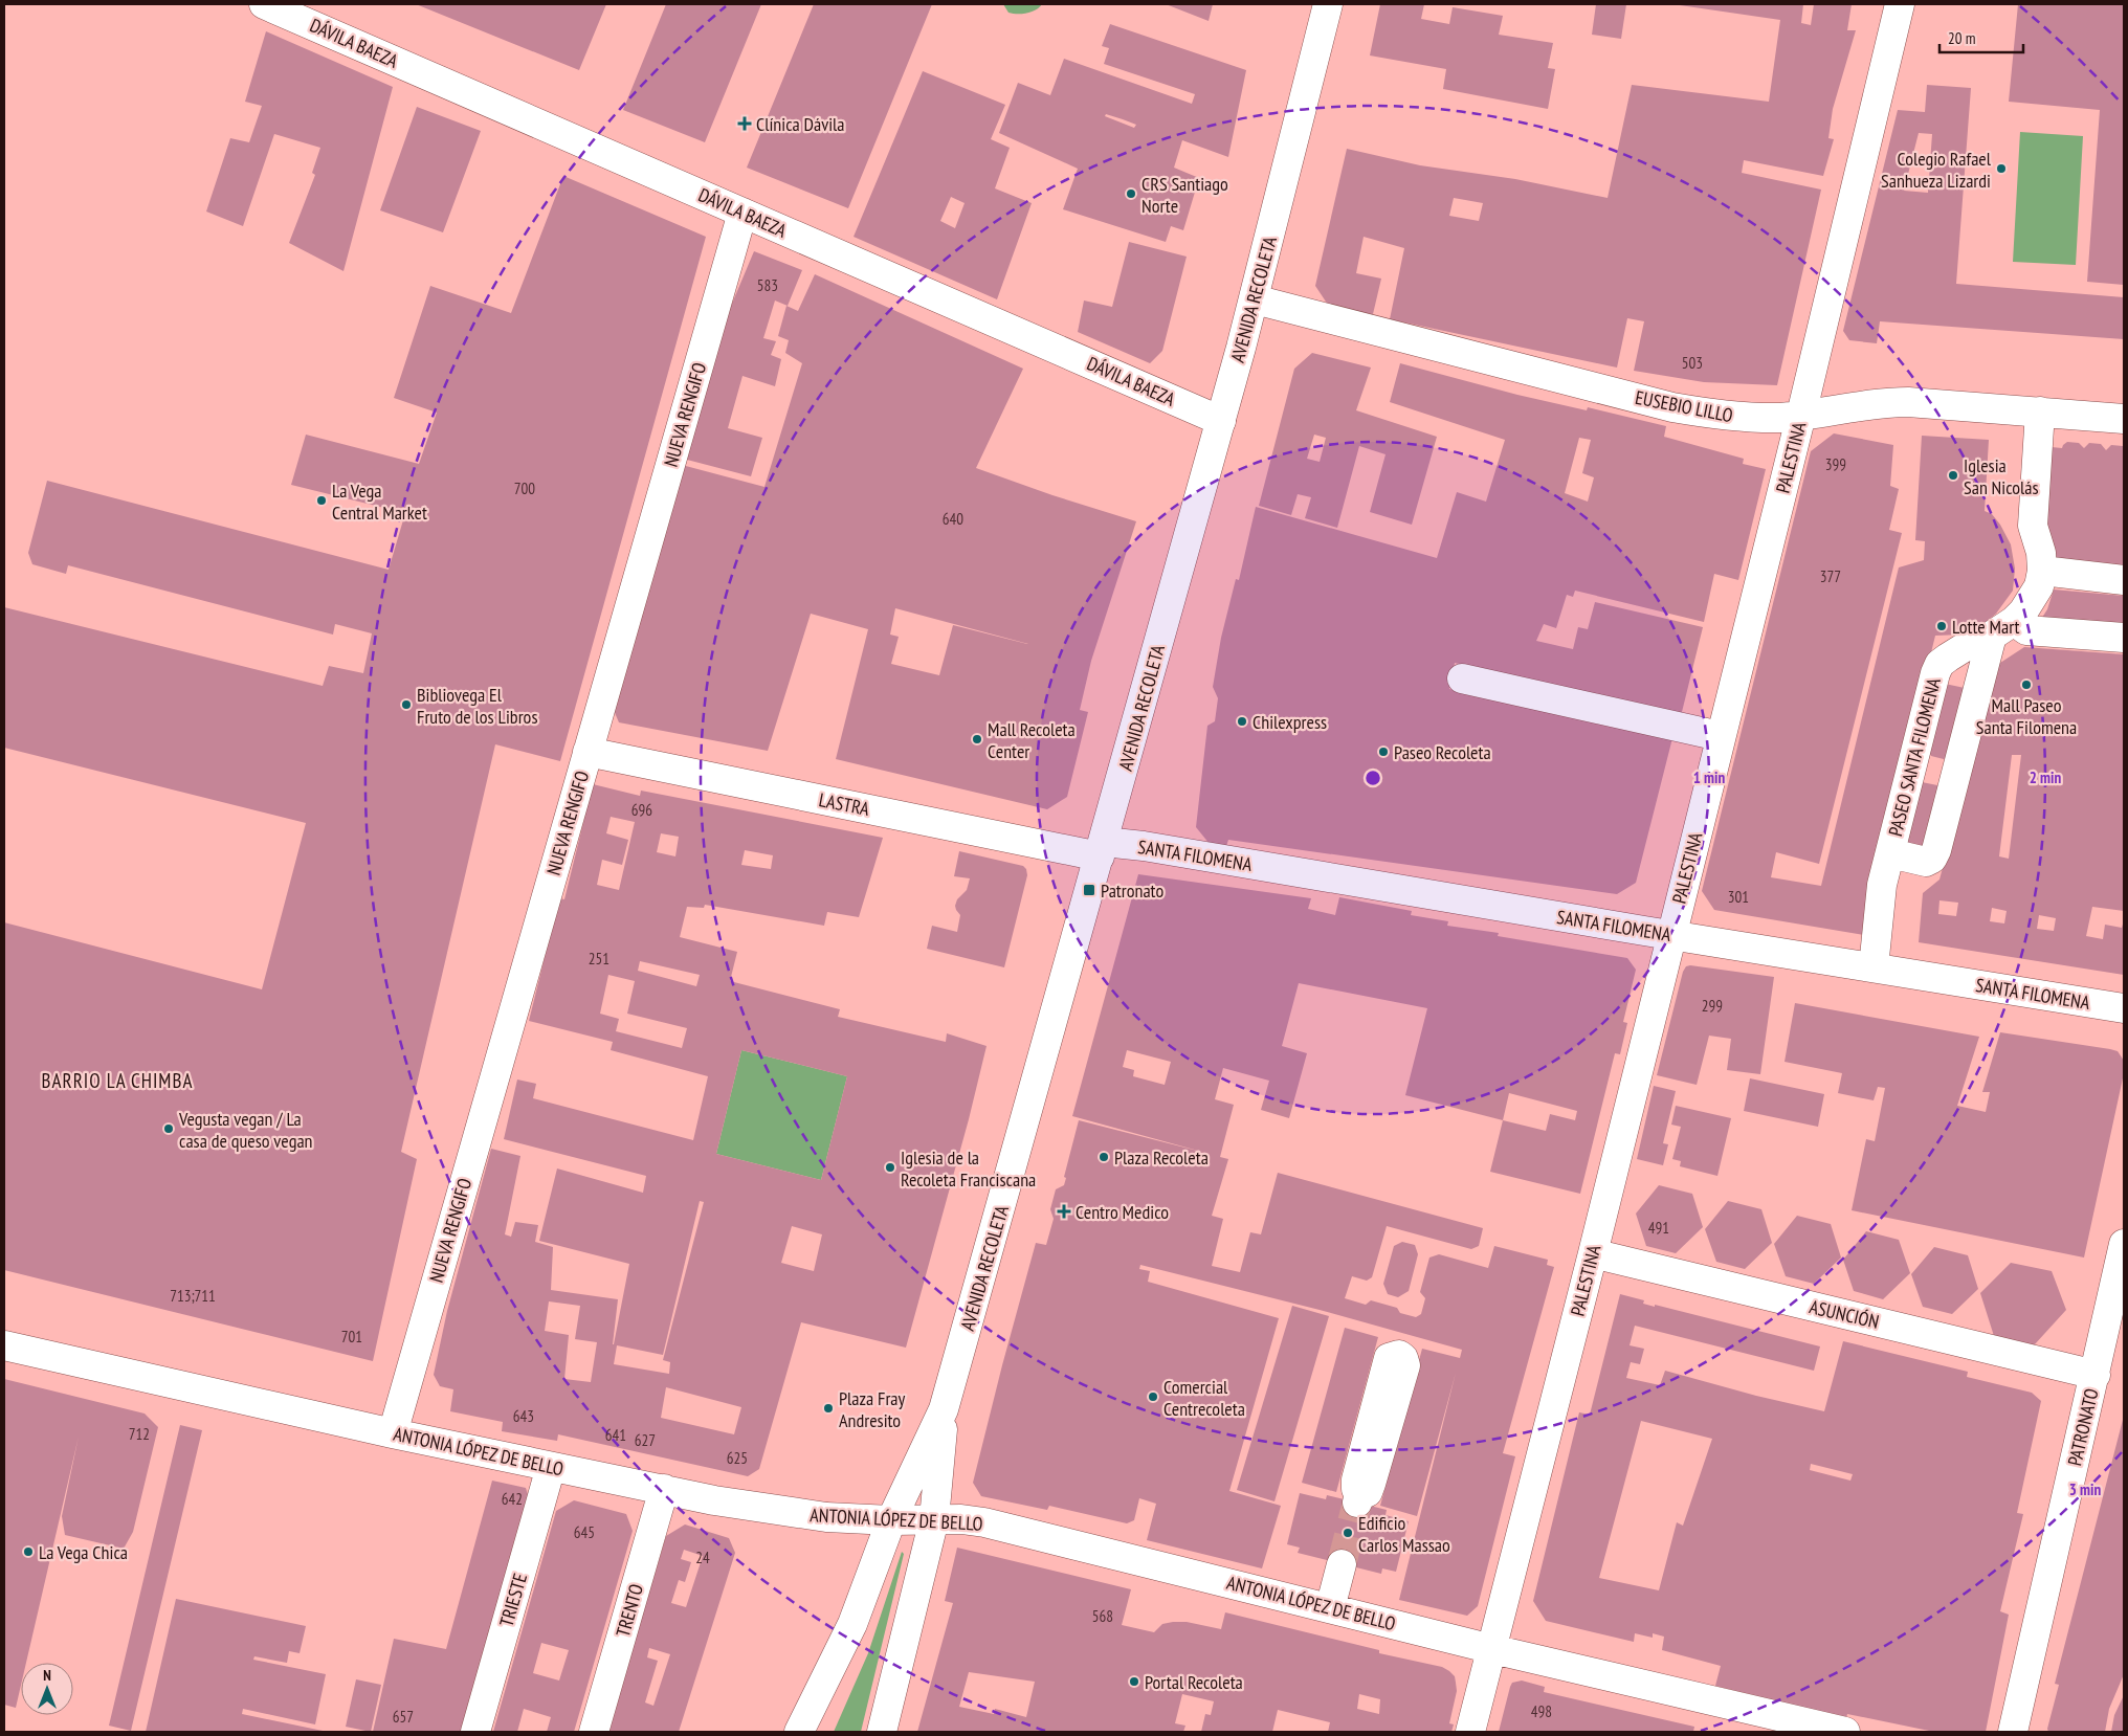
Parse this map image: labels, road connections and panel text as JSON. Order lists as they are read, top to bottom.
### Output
{
  "streets": {
    "street": [
      "DÁVILA BAEZA",
      "AVENIDA RECOLETA",
      "EUSEBIO LILLO",
      "NUEVA RENGIFO",
      "PALESTINA",
      "PASEO SANTA FILOMENA",
      "LASTRA",
      "SANTA FILOMENA",
      "ASUNCIÓN",
      "PATRONATO",
      "ANTONIA LÓPEZ DE BELLO",
      "TRIESTE",
      "TRENTO"
    ]
  },
  "crossings": [
    ["DÁVILA BAEZA", "AVENIDA RECOLETA"],
    ["DÁVILA BAEZA", "NUEVA RENGIFO"],
    ["AVENIDA RECOLETA", "EUSEBIO LILLO"],
    ["AVENIDA RECOLETA", "LASTRA"],
    ["AVENIDA RECOLETA", "SANTA FILOMENA"],
    ["AVENIDA RECOLETA", "ANTONIA LÓPEZ DE BELLO"],
    ["EUSEBIO LILLO", "PALESTINA"],
    ["EUSEBIO LILLO", "PASEO SANTA FILOMENA"],
    ["NUEVA RENGIFO", "LASTRA"],
    ["NUEVA RENGIFO", "ANTONIA LÓPEZ DE BELLO"],
    ["PALESTINA", "SANTA FILOMENA"],
    ["PALESTINA", "ASUNCIÓN"],
    ["PALESTINA", "ANTONIA LÓPEZ DE BELLO"],
    ["PASEO SANTA FILOMENA", "SANTA FILOMENA"],
    ["LASTRA", "SANTA FILOMENA"],
    ["ASUNCIÓN", "PATRONATO"],
    ["ANTONIA LÓPEZ DE BELLO", "TRIESTE"],
    ["ANTONIA LÓPEZ DE BELLO", "TRENTO"]
  ],
  "districts": ["BARRIO LA CHIMBA"],
  "places": {
    "health": ["Clínica Dávila", "Centro Medico"],
    "other": [
      "Colegio Rafael Sanhueza Lizardi",
      "CRS Santiago Norte",
      "Iglesia San Nicolás",
      "La Vega Central Market",
      "Lotte Mart",
      "Mall Paseo Santa Filomena",
      "Bibliovega El Fruto de los Libros",
      "Chilexpress",
      "Mall Recoleta Center",
      "Paseo Recoleta",
      "Vegusta vegan / La casa de queso vegan",
      "Plaza Recoleta",
      "Iglesia de la Recoleta Franciscana",
      "Comercial Centrecoleta",
      "Plaza Fray Andresito",
      "Edificio Carlos Massao",
      "La Vega Chica",
      "Portal Recoleta"
    ],
    "transit": ["Patronato"]
  },
  "house_numbers": [
    "583",
    "503",
    "399",
    "700",
    "640",
    "377",
    "696",
    "301",
    "251",
    "299",
    "491",
    "713;711",
    "701",
    "643",
    "712",
    "641",
    "627",
    "625",
    "642",
    "645",
    "24",
    "568",
    "498",
    "657"
  ],
  "scale_bar": "20 m",
  "north": "top",
  "rings": ["1 min", "2 min", "3 min"]
}
